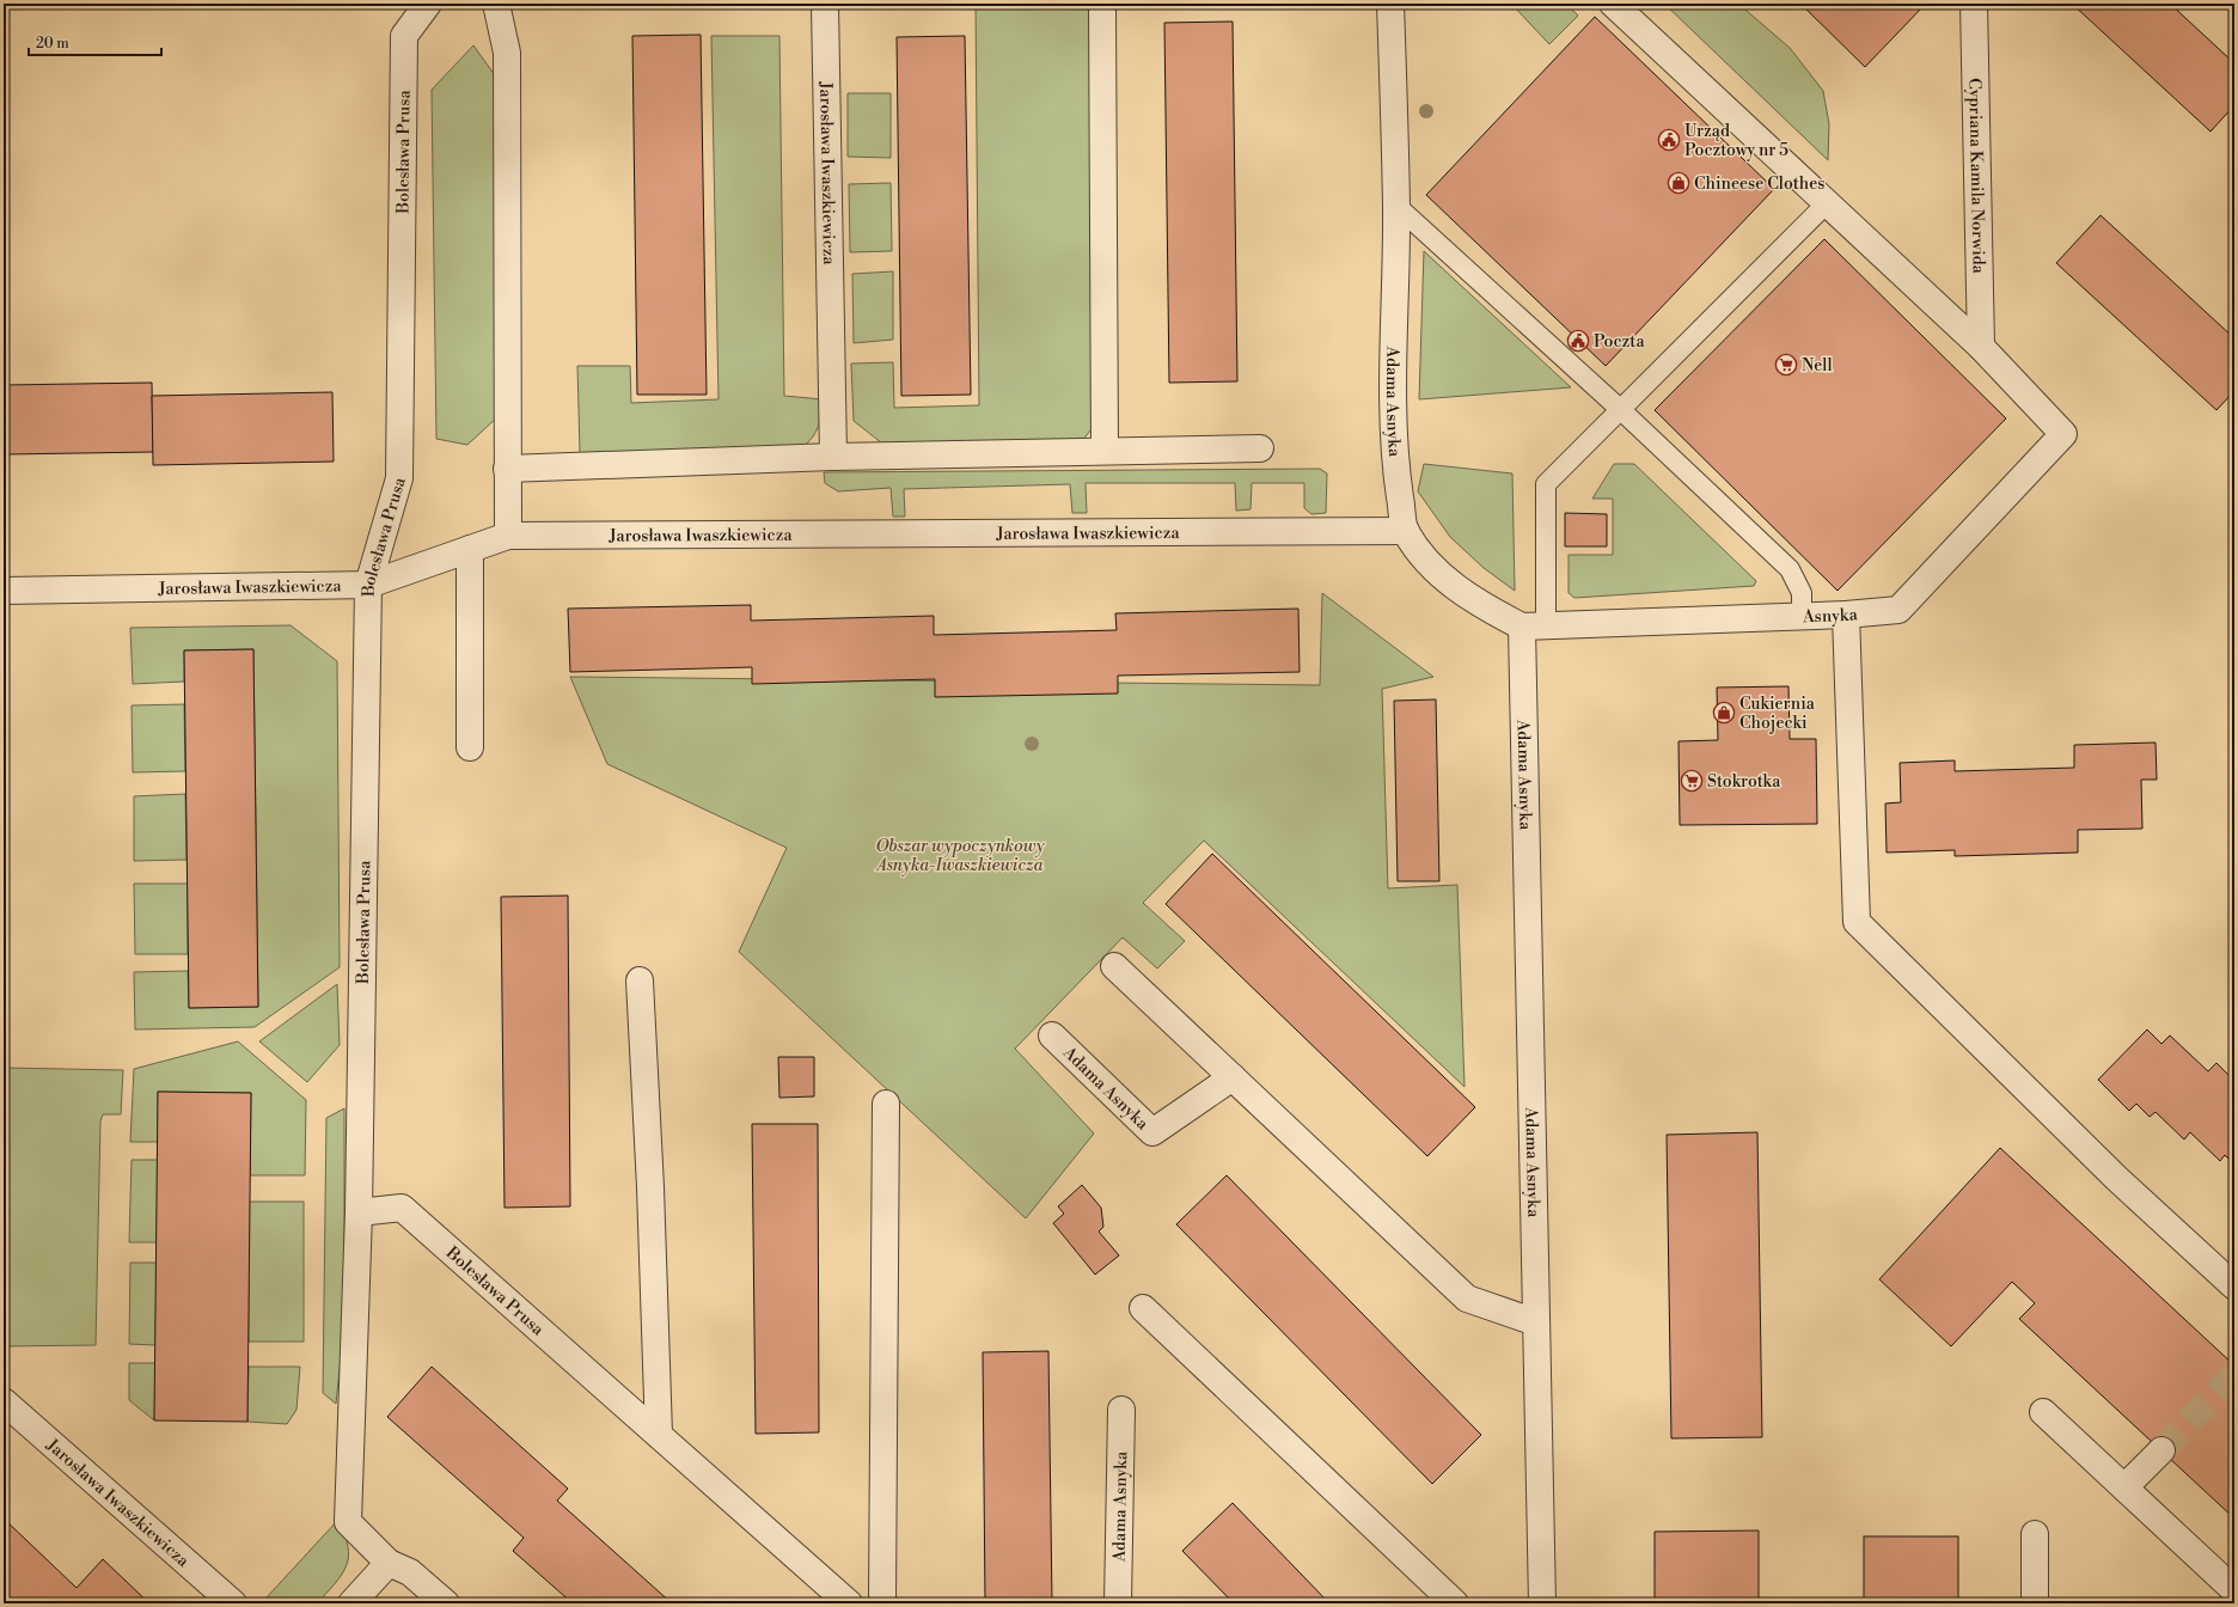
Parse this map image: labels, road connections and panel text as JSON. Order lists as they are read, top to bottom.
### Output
{
  "streets": {
    "street": [
      "Bolesława Prusa",
      "Jarosława Iwaszkiewicza",
      "Cypriana Kamila Norwida",
      "Adama Asnyka",
      "Asnyka"
    ]
  },
  "crossings": [
    ["Bolesława Prusa", "Jarosława Iwaszkiewicza"],
    ["Jarosława Iwaszkiewicza", "Adama Asnyka"],
    ["Cypriana Kamila Norwida", "Asnyka"],
    ["Adama Asnyka", "Asnyka"]
  ],
  "parks": ["Obszar wypoczynkowy Asnyka-Iwaszkiewicza"],
  "places": {
    "public building": ["Urząd Pocztowy nr 5", "Poczta"],
    "shop": ["Chineese Clothes", "Cukiernia Chojecki"],
    "supermarket": ["Nell", "Stokrotka"]
  },
  "scale_bar": "20 m"
}
